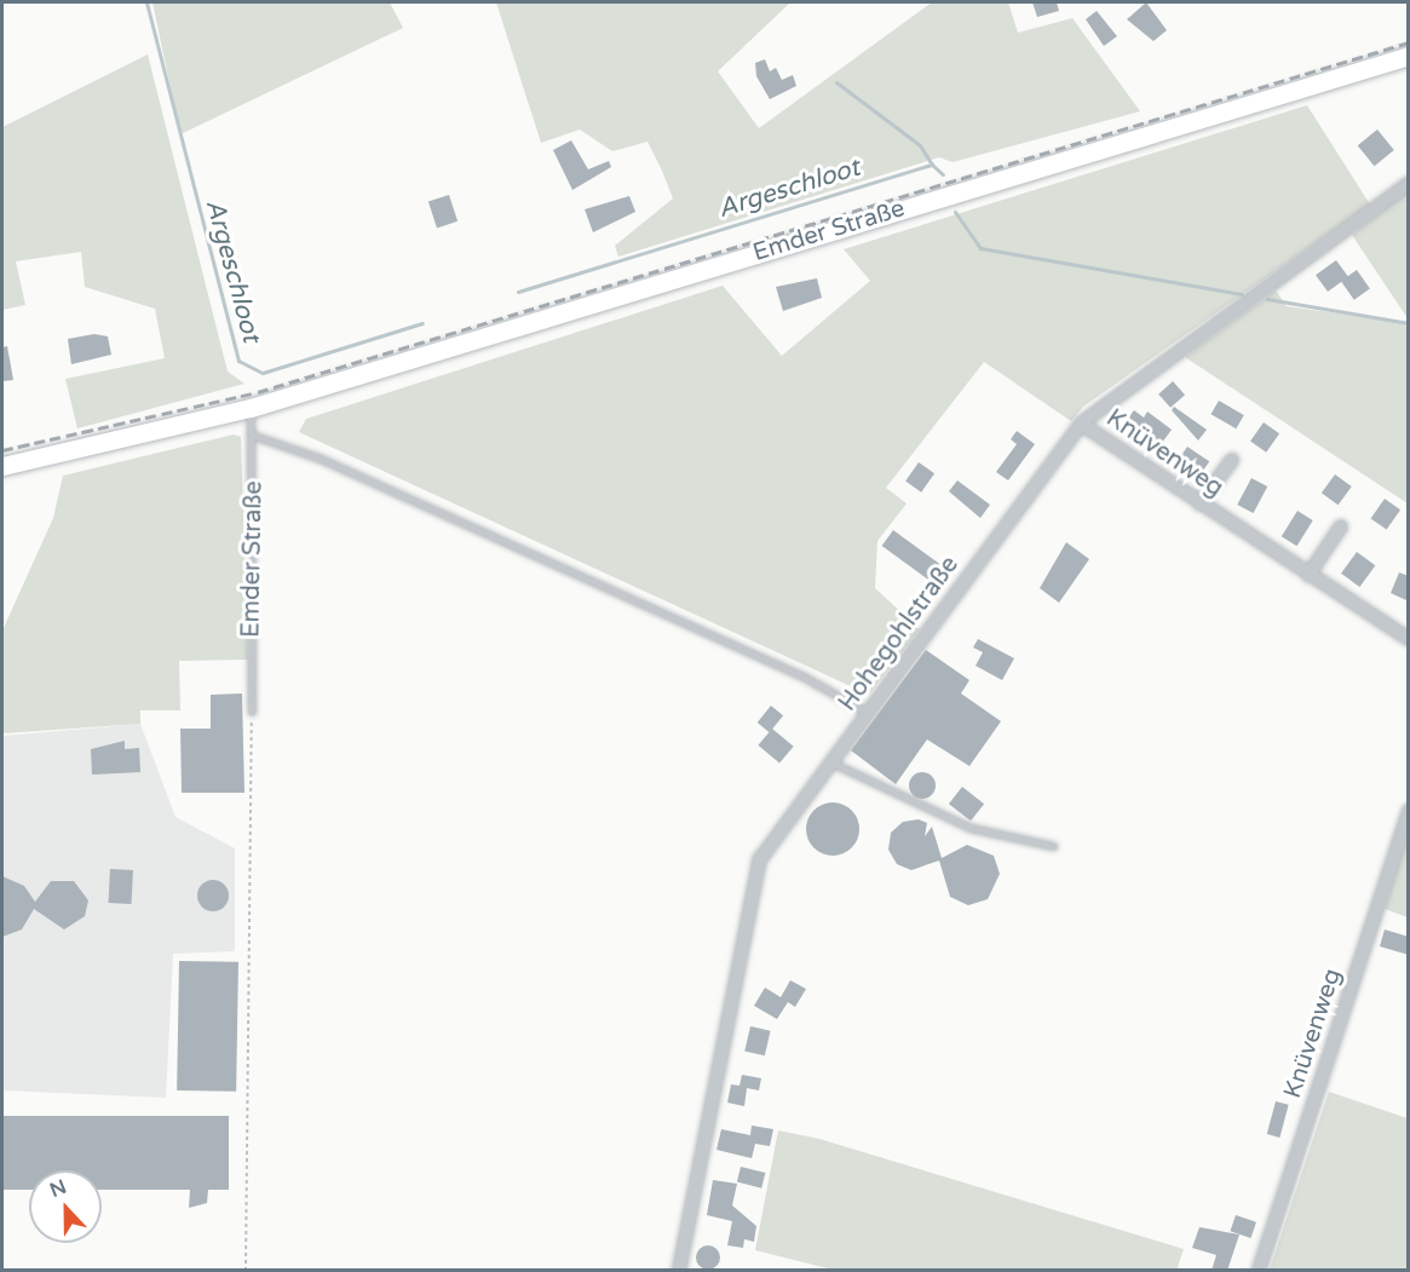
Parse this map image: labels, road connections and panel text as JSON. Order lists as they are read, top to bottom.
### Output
{
  "streets": {
    "main road": ["Emder Straße"],
    "street": ["Knüvenweg", "Hohegohlstraße"]
  },
  "crossings": [
    ["Knüvenweg", "Hohegohlstraße"]
  ],
  "water": ["Argeschloot"],
  "north": "top"
}
